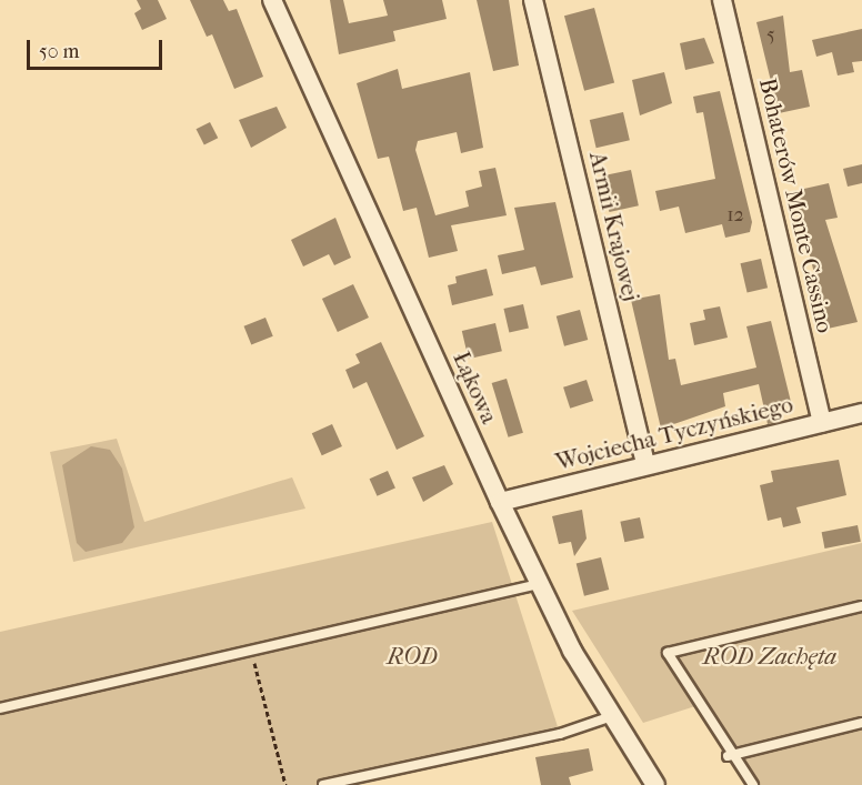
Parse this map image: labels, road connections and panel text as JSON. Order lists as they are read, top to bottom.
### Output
{
  "streets": {
    "street": [
      "Bohaterów Monte Cassino",
      "Armii Krajowej",
      "Łąkowa",
      "Wojciecha Tyczyńskiego"
    ]
  },
  "crossings": [
    ["Bohaterów Monte Cassino", "Wojciecha Tyczyńskiego"],
    ["Armii Krajowej", "Wojciecha Tyczyńskiego"],
    ["Łąkowa", "Wojciecha Tyczyńskiego"]
  ],
  "parks": ["ROD", "ROD Zachęta"],
  "house_numbers": ["5", "12"],
  "scale_bar": "50 m"
}
